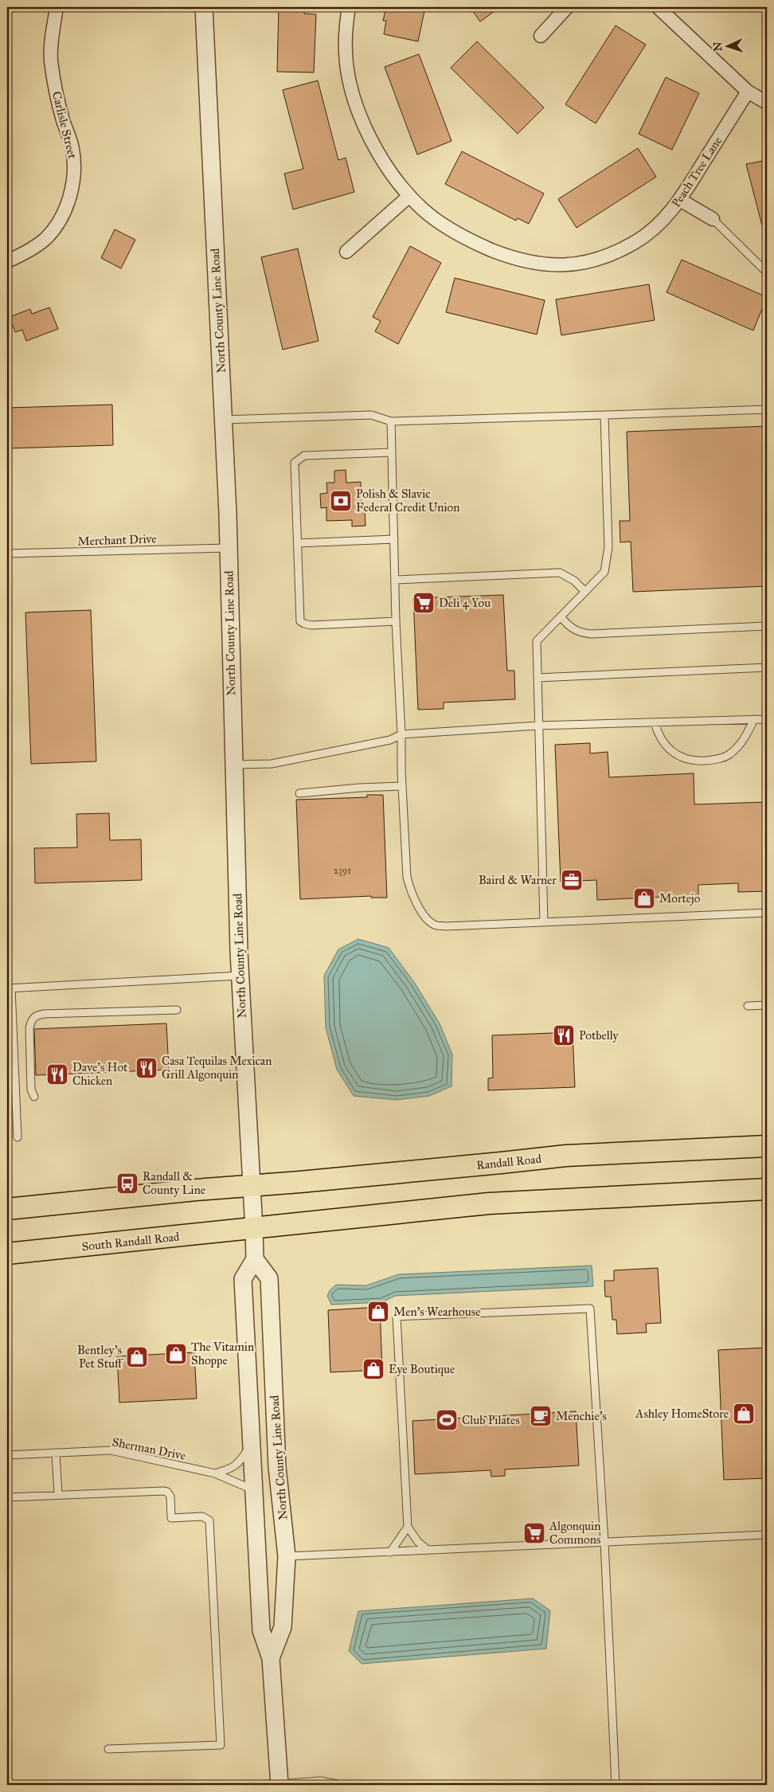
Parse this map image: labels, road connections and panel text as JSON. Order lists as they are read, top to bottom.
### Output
{
  "streets": {
    "main road": ["Randall Road", "South Randall Road"],
    "street": ["Carlisle Street", "Peach Tree Lane", "North County Line Road"],
    "lane": ["Merchant Drive", "Sherman Drive"]
  },
  "crossings": [
    ["North County Line Road", "Merchant Drive"],
    ["North County Line Road", "Randall Road"],
    ["North County Line Road", "South Randall Road"],
    ["North County Line Road", "Sherman Drive"]
  ],
  "places": {
    "bank": ["Polish & Slavic Federal Credit Union"],
    "supermarket": ["Deli 4 You", "Algonquin Commons"],
    "office": ["Baird & Warner"],
    "shop": [
      "Mortejo",
      "Men's Wearhouse",
      "The Vitamin Shoppe",
      "Bentley's Pet Stuff",
      "Eye Boutique",
      "Ashley HomeStore"
    ],
    "restaurant": ["Potbelly", "Casa Tequilas Mexican Grill Algonquin", "Dave's Hot Chicken"],
    "bus stop": ["Randall & County Line"],
    "cafe": ["Menchie's"],
    "sports": ["Club Pilates"]
  },
  "house_numbers": ["2391"],
  "north": "left"
}
